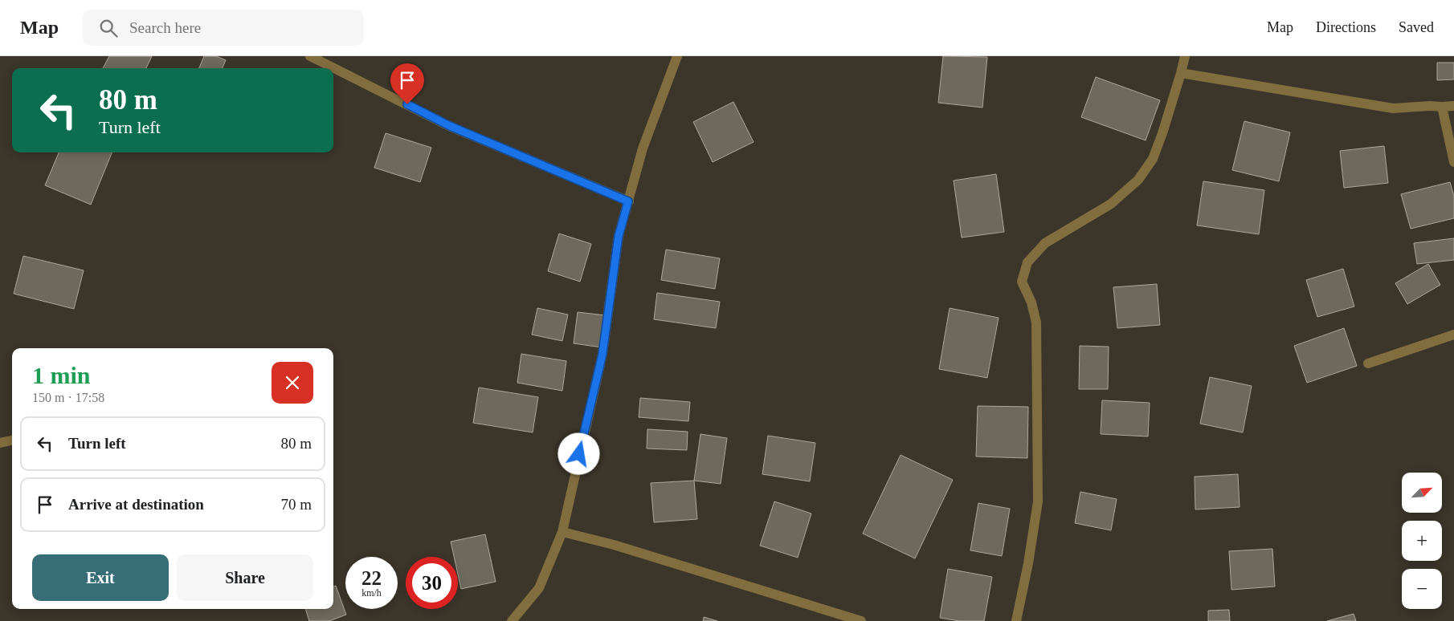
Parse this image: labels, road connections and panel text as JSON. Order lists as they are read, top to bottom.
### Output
{
  "north": "top right",
  "page": {
    "header": "Map",
    "search": "Search here",
    "nav": ["Map", "Directions", "Saved"],
    "turn": ["80 m", "Turn left"],
    "heading": ["1 min", "150 m · 17:58"],
    "list": [
      {
        "name": "Turn left",
        "value": "80 m"
      },
      {
        "name": "Arrive at destination",
        "value": "70 m"
      }
    ],
    "map_buttons": ["+", "−"],
    "buttons": ["Exit", "Share"],
    "speed": "22 km/h",
    "limit": "30"
  }
}
